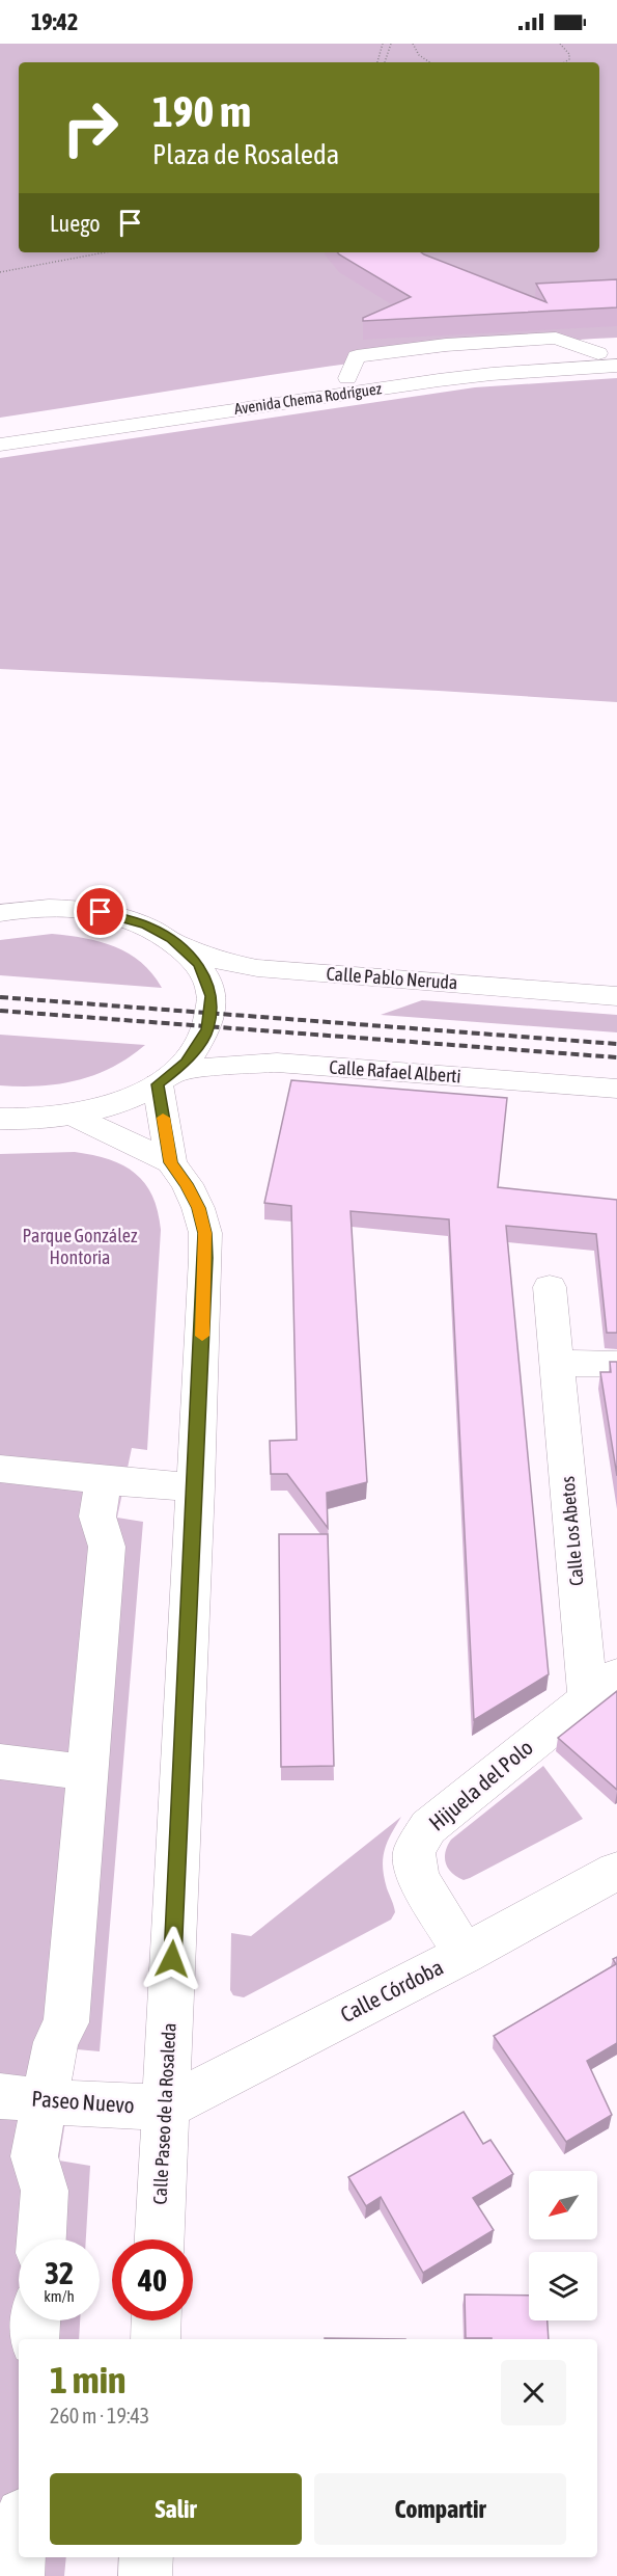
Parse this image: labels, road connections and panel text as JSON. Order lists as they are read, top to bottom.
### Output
{
  "streets": {
    "main road": [
      "Avenida Chema Rodríguez",
      "Calle Pablo Neruda",
      "Calle Rafael Alberti",
      "Calle Los Abetos",
      "Hijuela del Polo",
      "Calle Córdoba",
      "Paseo Nuevo",
      "Calle Paseo de la Rosaleda"
    ]
  },
  "crossings": [
    ["Calle Rafael Alberti", "Calle Paseo de la Rosaleda"],
    ["Calle Los Abetos", "Hijuela del Polo"],
    ["Hijuela del Polo", "Calle Córdoba"],
    ["Calle Córdoba", "Paseo Nuevo"],
    ["Calle Córdoba", "Calle Paseo de la Rosaleda"],
    ["Paseo Nuevo", "Calle Paseo de la Rosaleda"]
  ],
  "parks": ["Parque González Hontoria"],
  "north": "bottom left",
  "page": {
    "status": "19:42",
    "turn": ["190 m", "Plaza de Rosaleda"],
    "then": "Luego",
    "speed": "32 km/h",
    "limit": "40",
    "heading": ["1 min", "260 m · 19:43"],
    "buttons": ["Salir", "Compartir"]
  }
}
